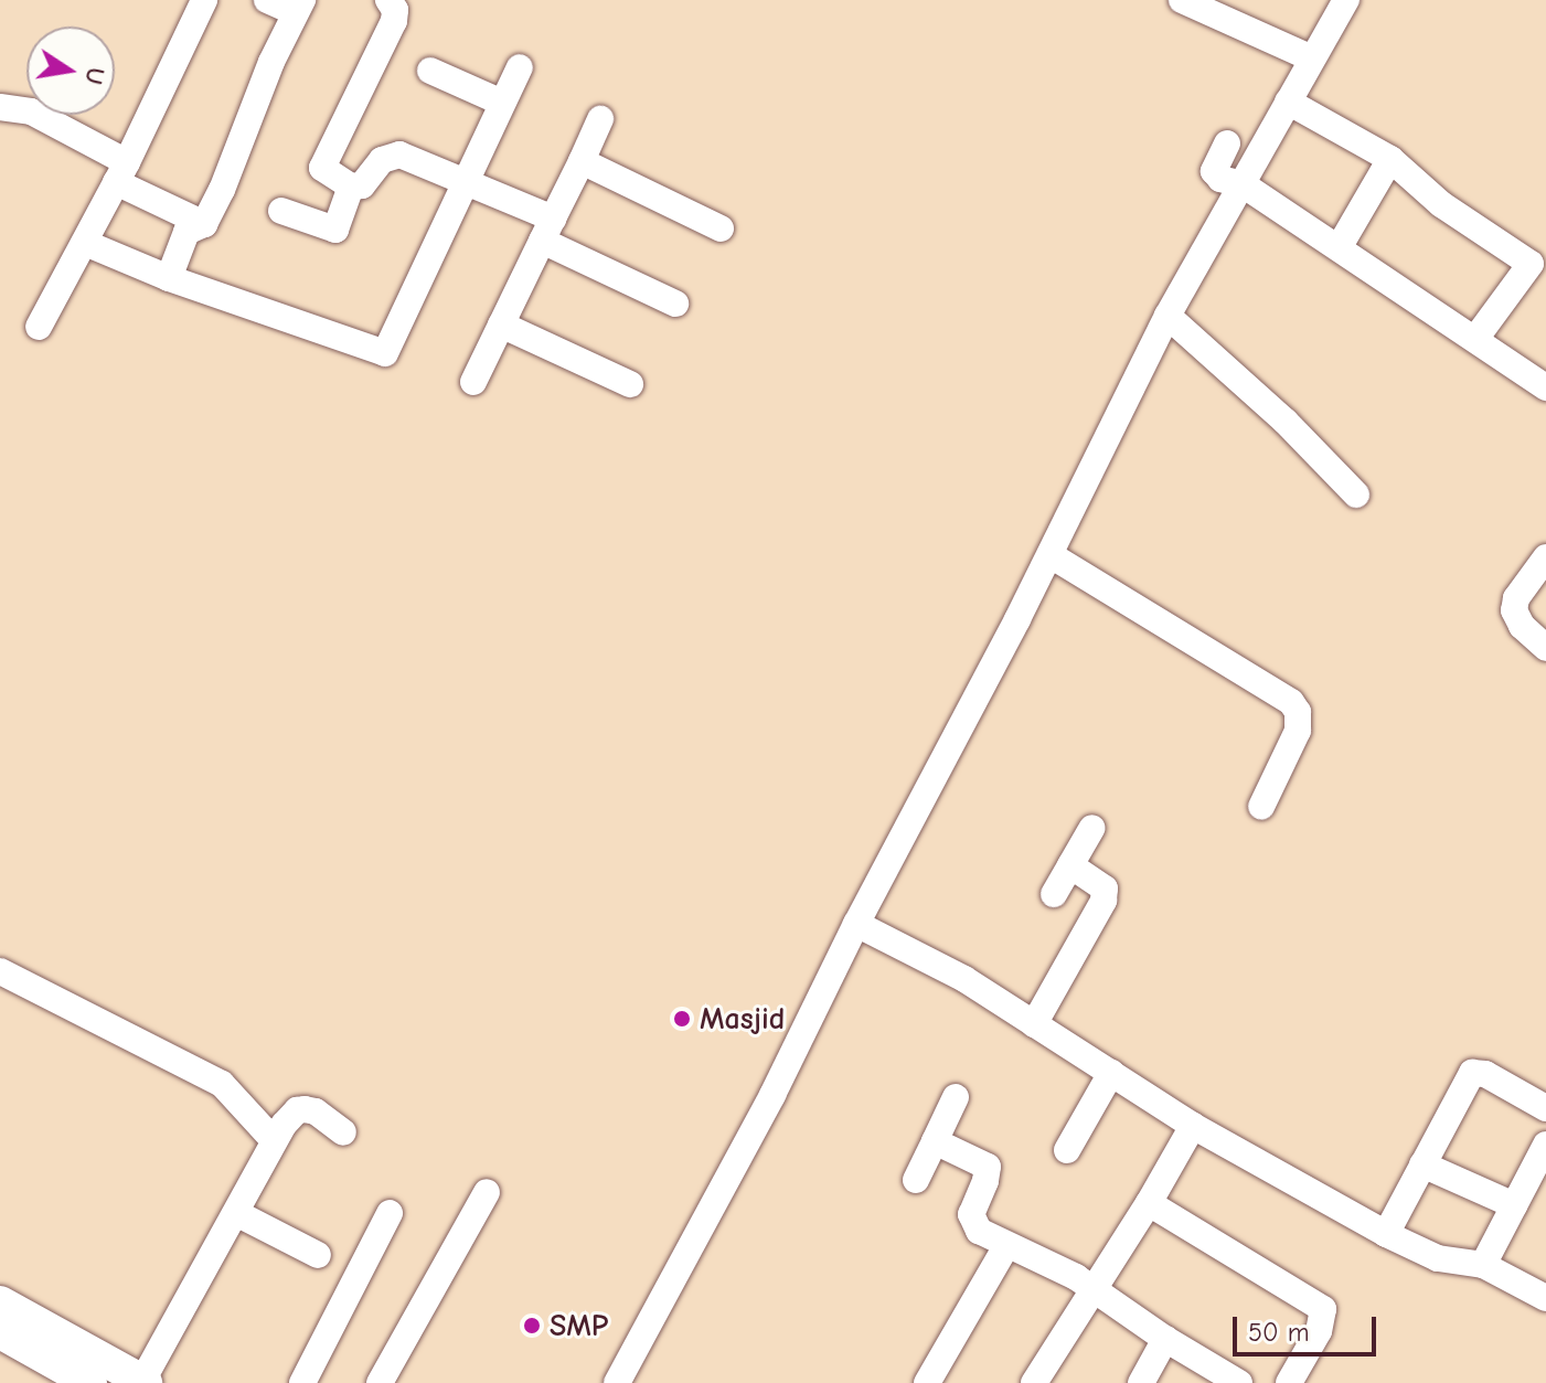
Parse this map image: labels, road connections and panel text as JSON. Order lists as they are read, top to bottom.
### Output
{
  "places": ["Masjid", "SMP"],
  "scale_bar": "50 m",
  "north": "right"
}
